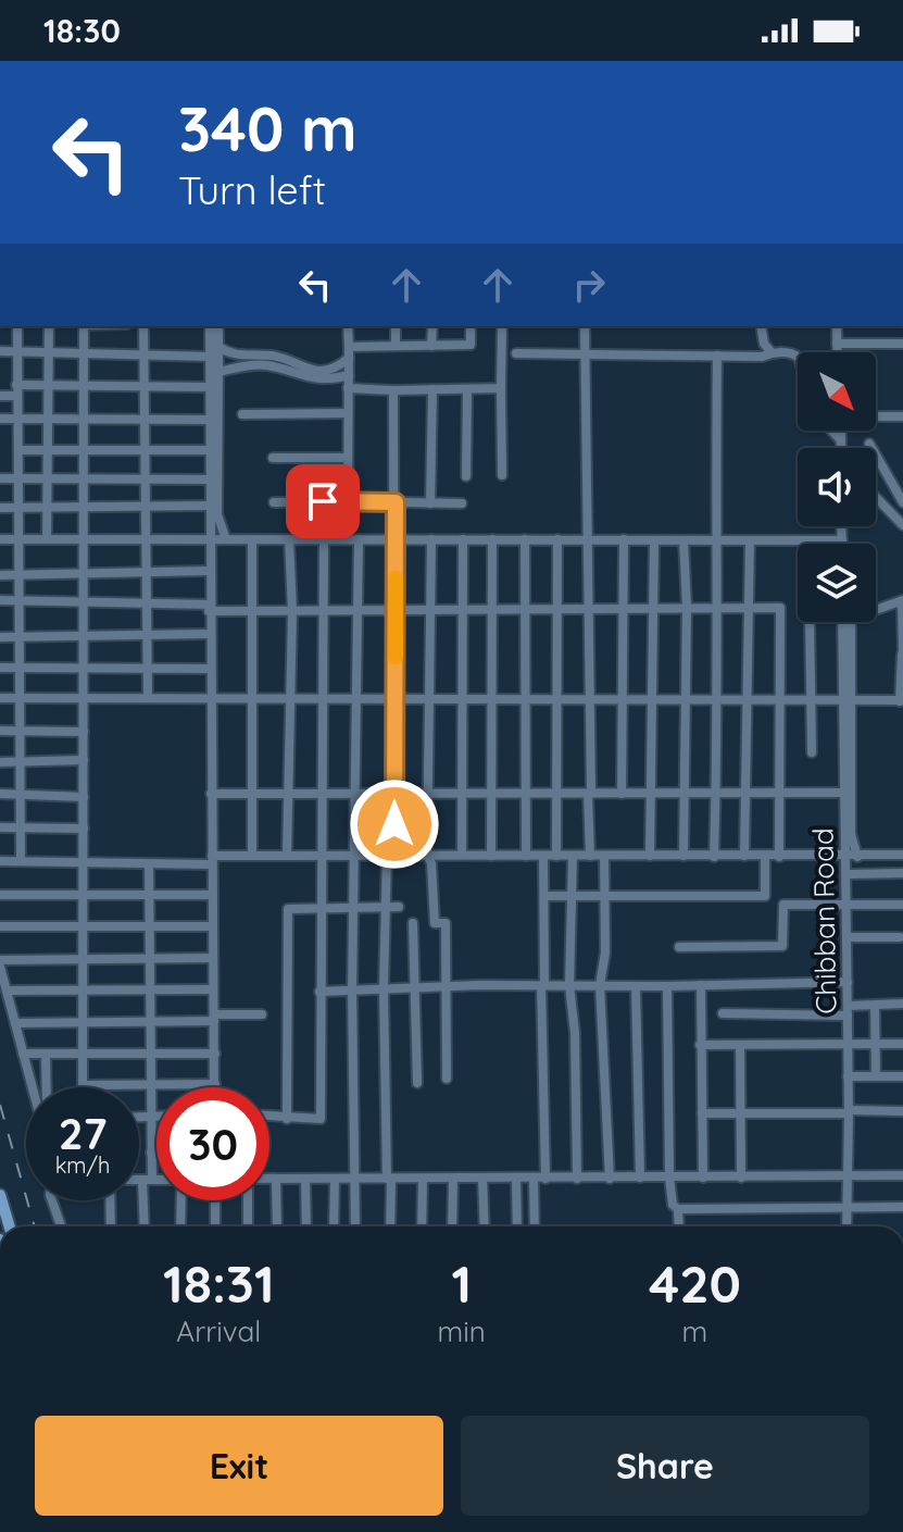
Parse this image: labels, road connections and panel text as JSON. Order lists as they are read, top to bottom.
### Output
{
  "streets": {
    "street": ["Chibban Road"]
  },
  "north": "bottom right",
  "page": {
    "status": "18:30",
    "turn": ["340 m", "Turn left"],
    "speed": "27 km/h",
    "limit": "30",
    "eta": [
      "18:31",
      "Arrival",
      "1",
      "min",
      "420",
      "m"
    ],
    "buttons": ["Exit", "Share"]
  }
}
